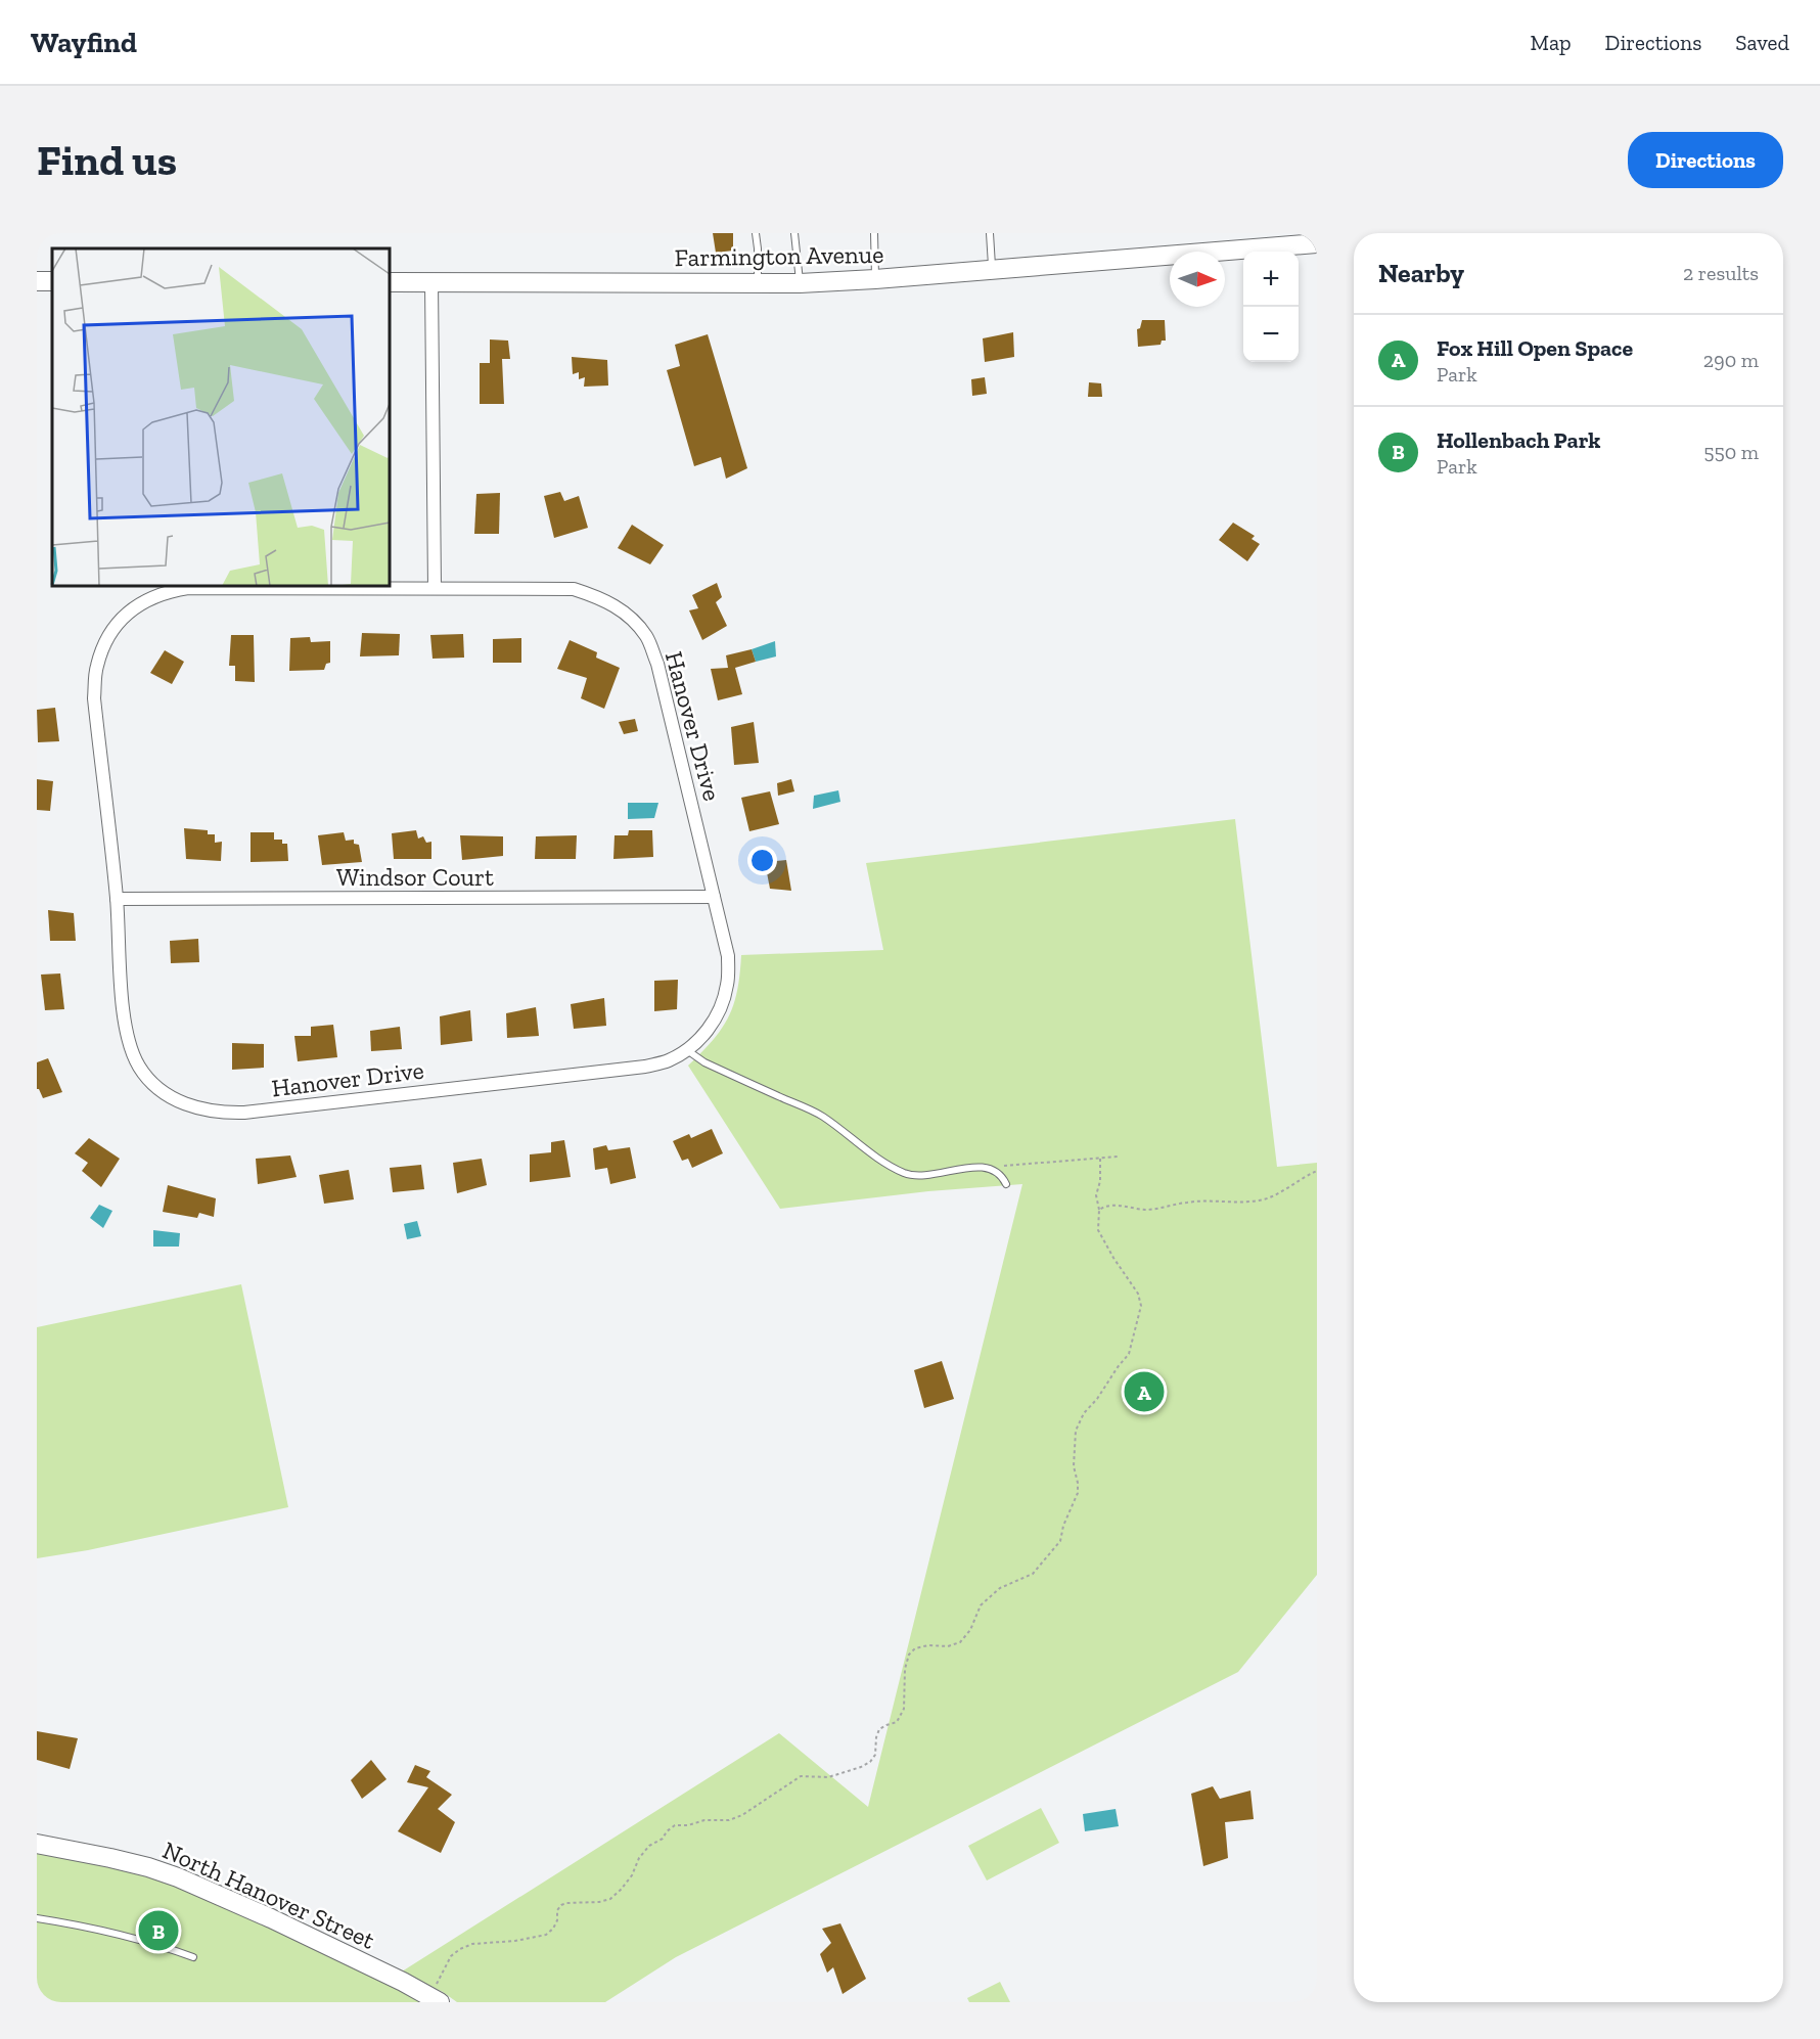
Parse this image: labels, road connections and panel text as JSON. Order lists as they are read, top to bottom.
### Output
{
  "streets": {
    "street": [
      "Farmington Avenue",
      "Hanover Drive",
      "Windsor Court",
      "North Hanover Street"
    ]
  },
  "crossings": [
    ["Hanover Drive", "Windsor Court"]
  ],
  "north": "right",
  "page": {
    "header": "Wayfind",
    "nav": ["Map", "Directions", "Saved"],
    "buttons": "Directions",
    "title": "Find us",
    "heading": ["Nearby", "2 results"],
    "map_buttons": ["+", "−"],
    "list": [
      {
        "mark": "A",
        "name": "Fox Hill Open Space",
        "note": "Park",
        "value": "290 m"
      },
      {
        "mark": "B",
        "name": "Hollenbach Park",
        "note": "Park",
        "value": "550 m"
      }
    ],
    "pins": ["A", "B"]
  }
}
